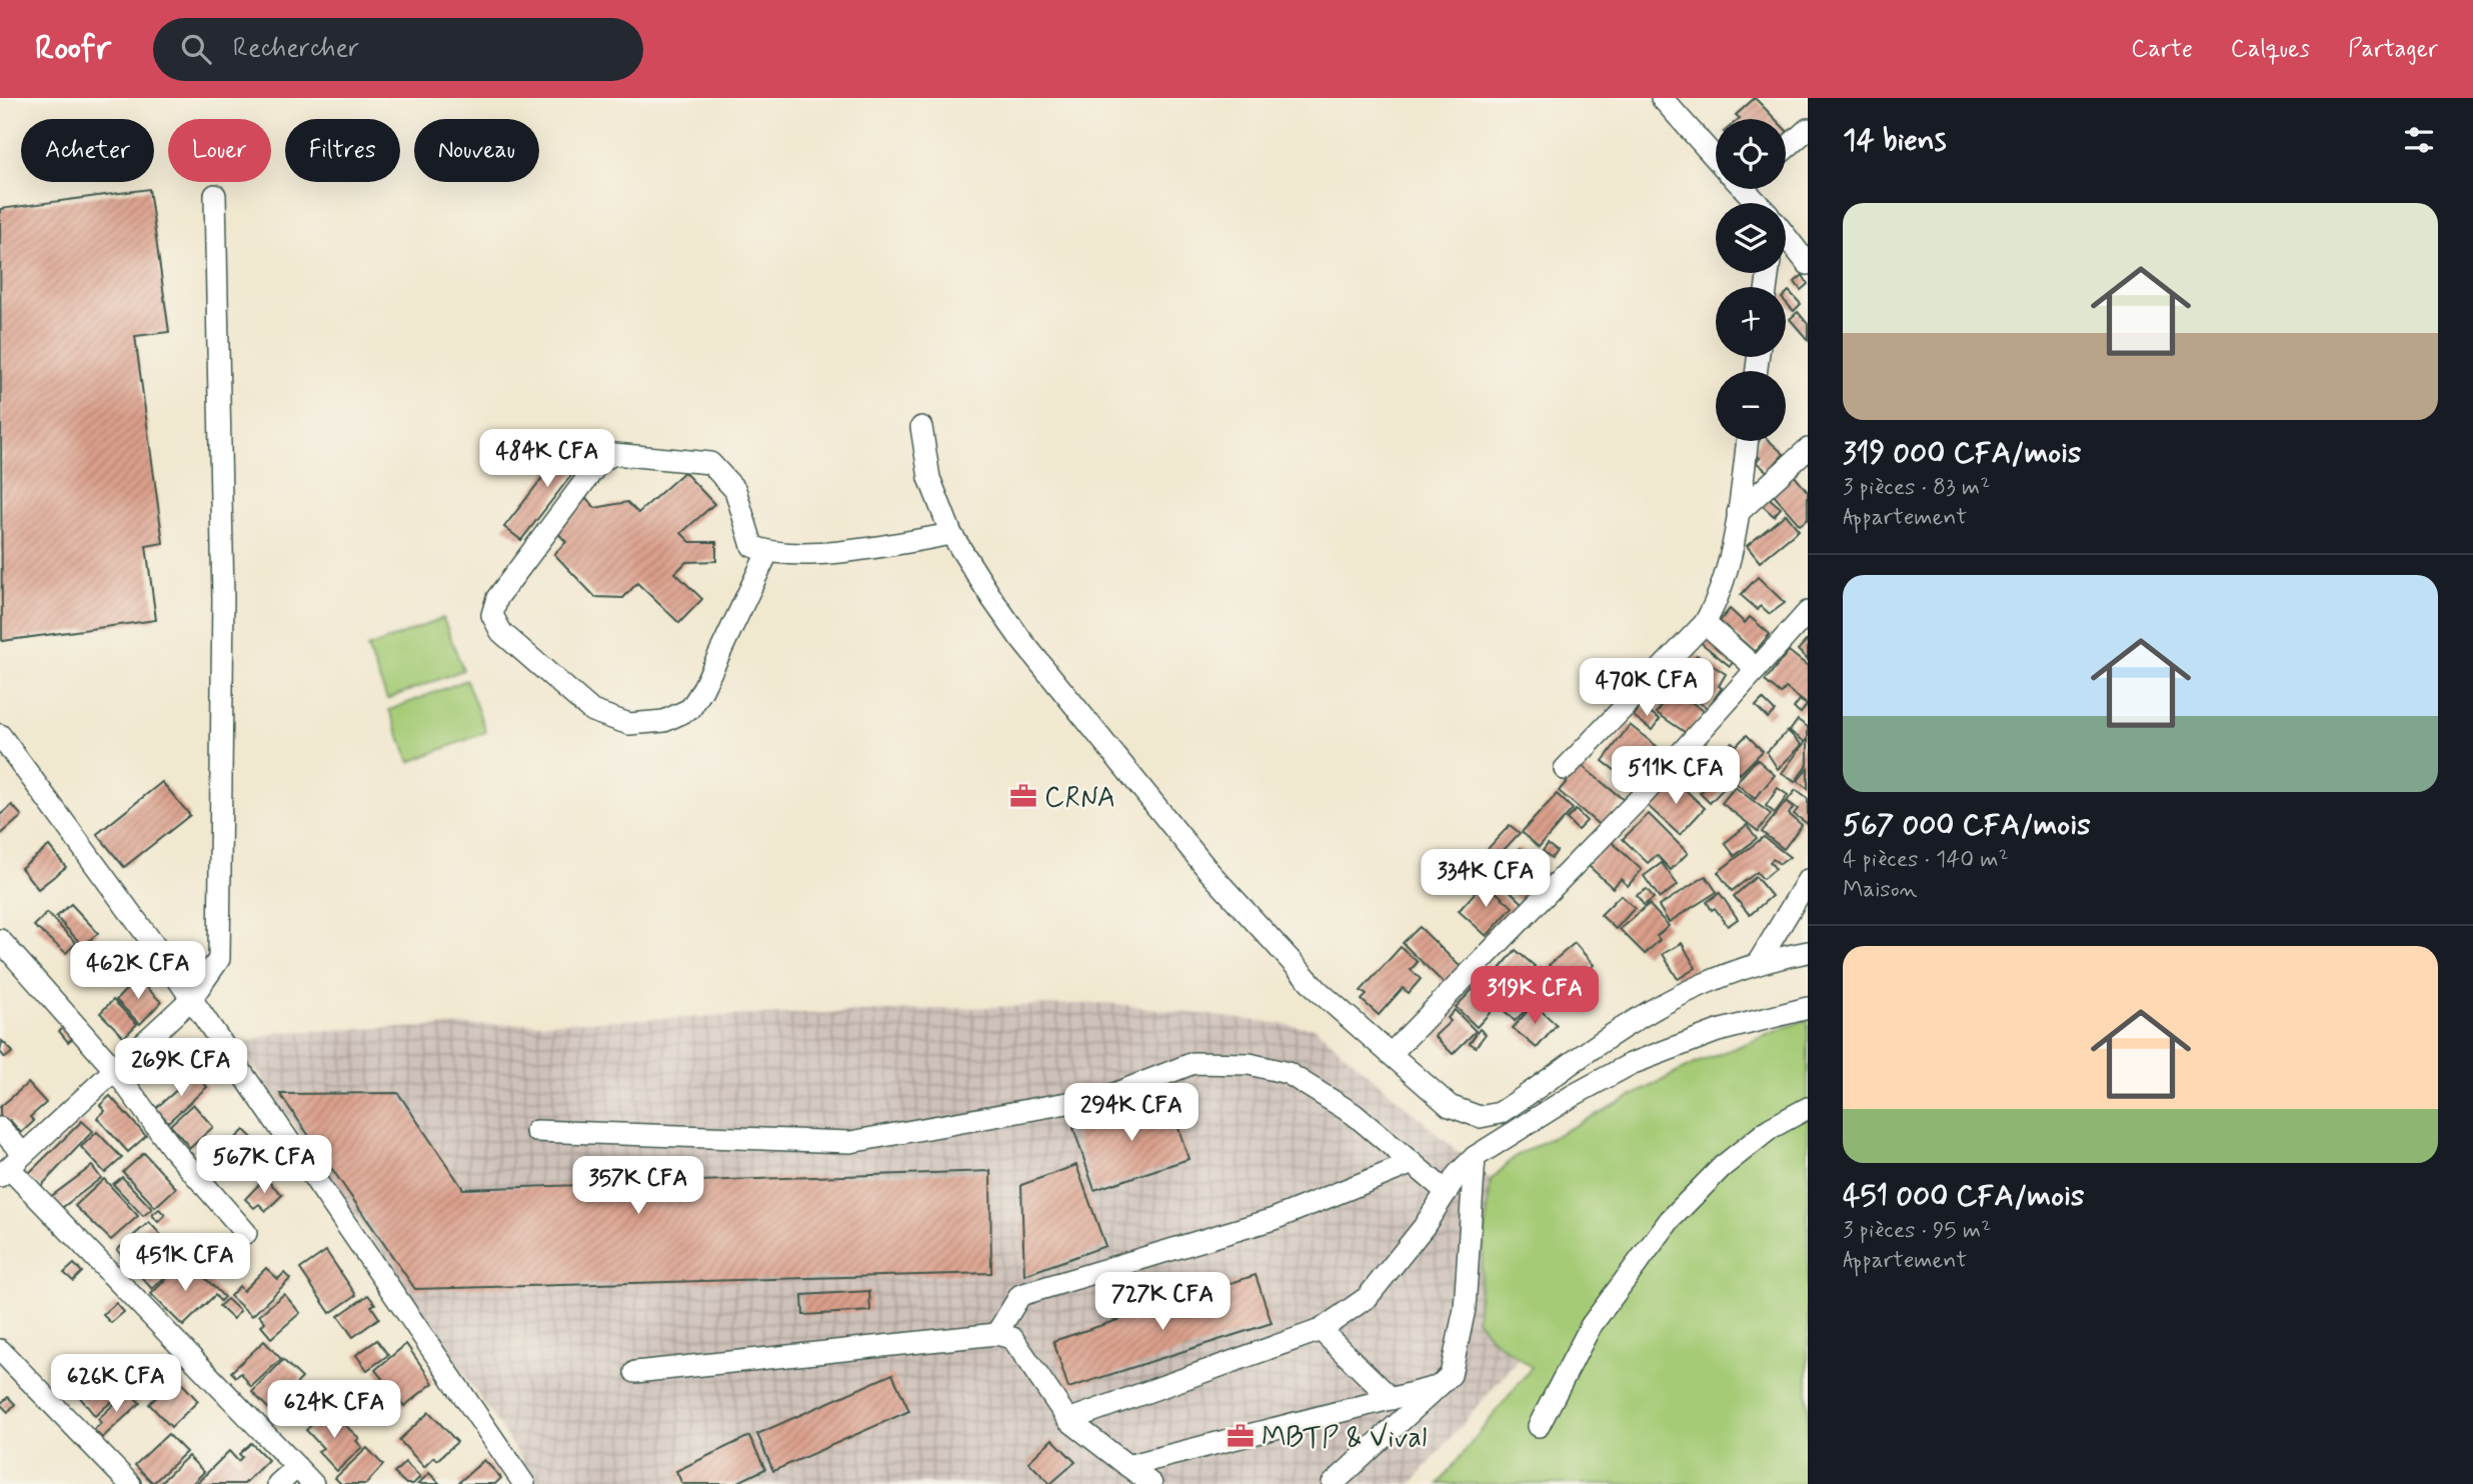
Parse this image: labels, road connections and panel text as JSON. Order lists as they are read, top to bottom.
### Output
{
  "places": {
    "office": ["CRNA", "MBTP & Vival"]
  },
  "page": {
    "header": "Roofr",
    "search": "Rechercher",
    "nav": ["Carte", "Calques", "Partager"],
    "heading": "14 biens",
    "map_buttons": ["+", "−"],
    "chip": [
      "Acheter",
      "Louer",
      "Filtres",
      "Nouveau"
    ],
    "list": [
      {
        "name": "319 000 CFA/mois",
        "note": "3 pièces · 83 m² · Appartement"
      },
      {
        "name": "567 000 CFA/mois",
        "note": "4 pièces · 140 m² · Maison"
      },
      {
        "name": "451 000 CFA/mois",
        "note": "3 pièces · 95 m² · Appartement"
      }
    ],
    "price": [
      "484K CFA",
      "470K CFA",
      "511K CFA",
      "334K CFA",
      "462K CFA",
      "319K CFA",
      "269K CFA",
      "294K CFA",
      "567K CFA",
      "357K CFA",
      "451K CFA",
      "727K CFA",
      "626K CFA",
      "624K CFA"
    ]
  }
}
